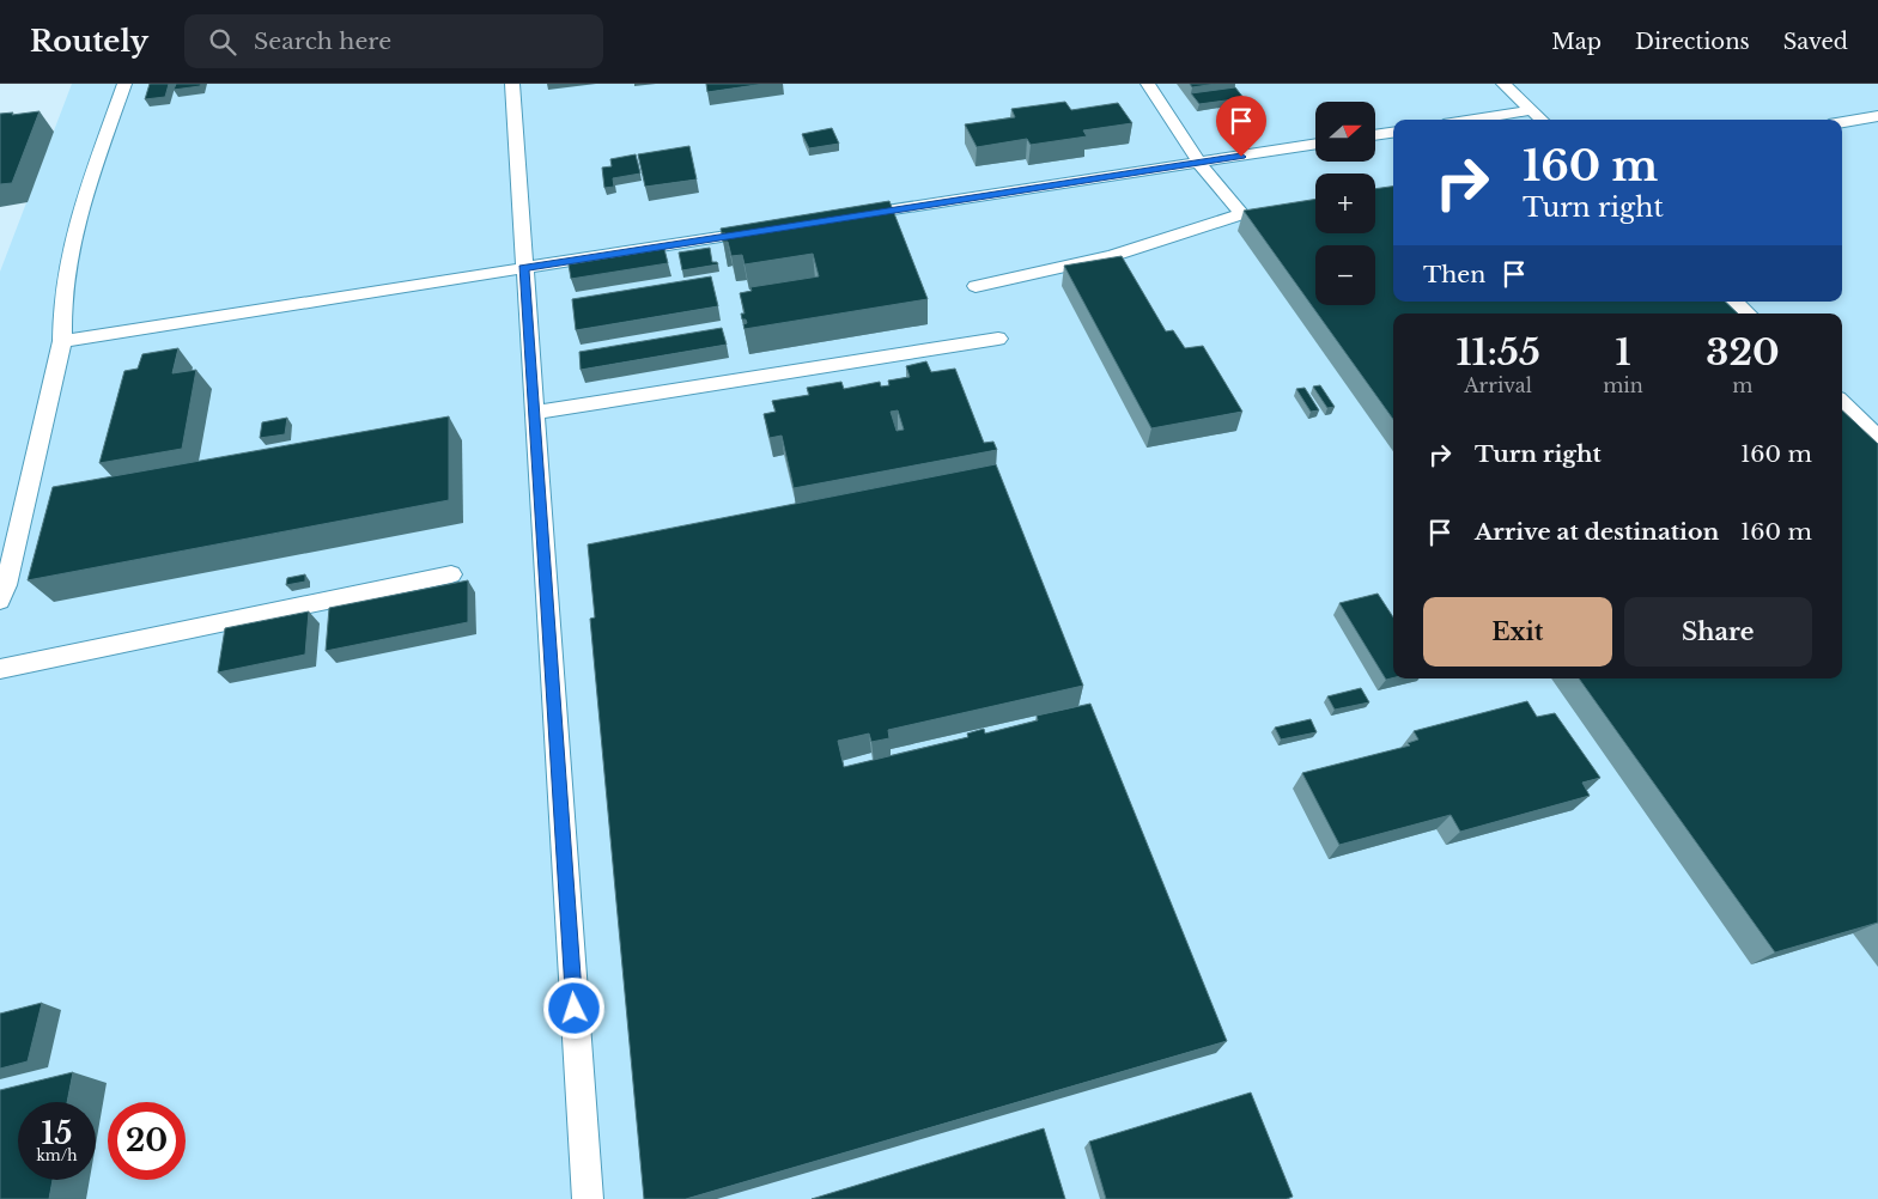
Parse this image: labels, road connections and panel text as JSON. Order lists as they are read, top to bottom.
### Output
{
  "north": "right",
  "page": {
    "header": "Routely",
    "search": "Search here",
    "nav": ["Map", "Directions", "Saved"],
    "map_buttons": ["+", "−"],
    "turn": ["160 m", "Turn right"],
    "then": "Then",
    "eta": [
      "11:55",
      "Arrival",
      "1",
      "min",
      "320",
      "m"
    ],
    "list": [
      {
        "name": "Turn right",
        "value": "160 m"
      },
      {
        "name": "Arrive at destination",
        "value": "160 m"
      }
    ],
    "buttons": ["Exit", "Share"],
    "speed": "15 km/h",
    "limit": "20"
  }
}
